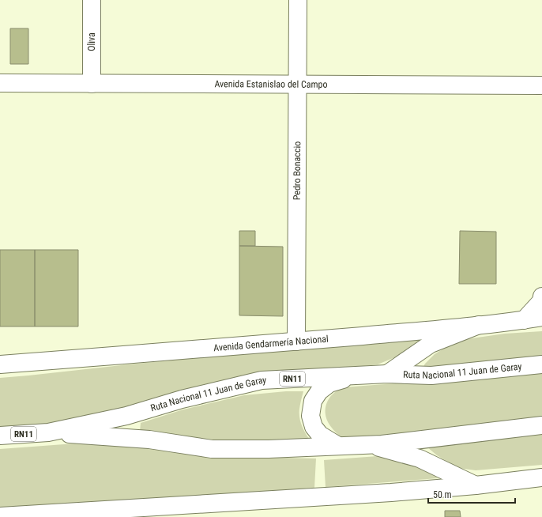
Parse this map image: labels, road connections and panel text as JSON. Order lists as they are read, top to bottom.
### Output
{
  "streets": {
    "main road": [
      "Oliva",
      "Avenida Estanislao del Campo",
      "Pedro Bonaccio",
      "Avenida Gendarmería Nacional",
      "Ruta Nacional 11 Juan de Garay",
      "RN11"
    ]
  },
  "crossings": [
    ["Oliva", "Avenida Estanislao del Campo"],
    ["Avenida Estanislao del Campo", "Pedro Bonaccio"],
    ["Pedro Bonaccio", "Avenida Gendarmería Nacional"]
  ],
  "scale_bar": "50 m"
}
